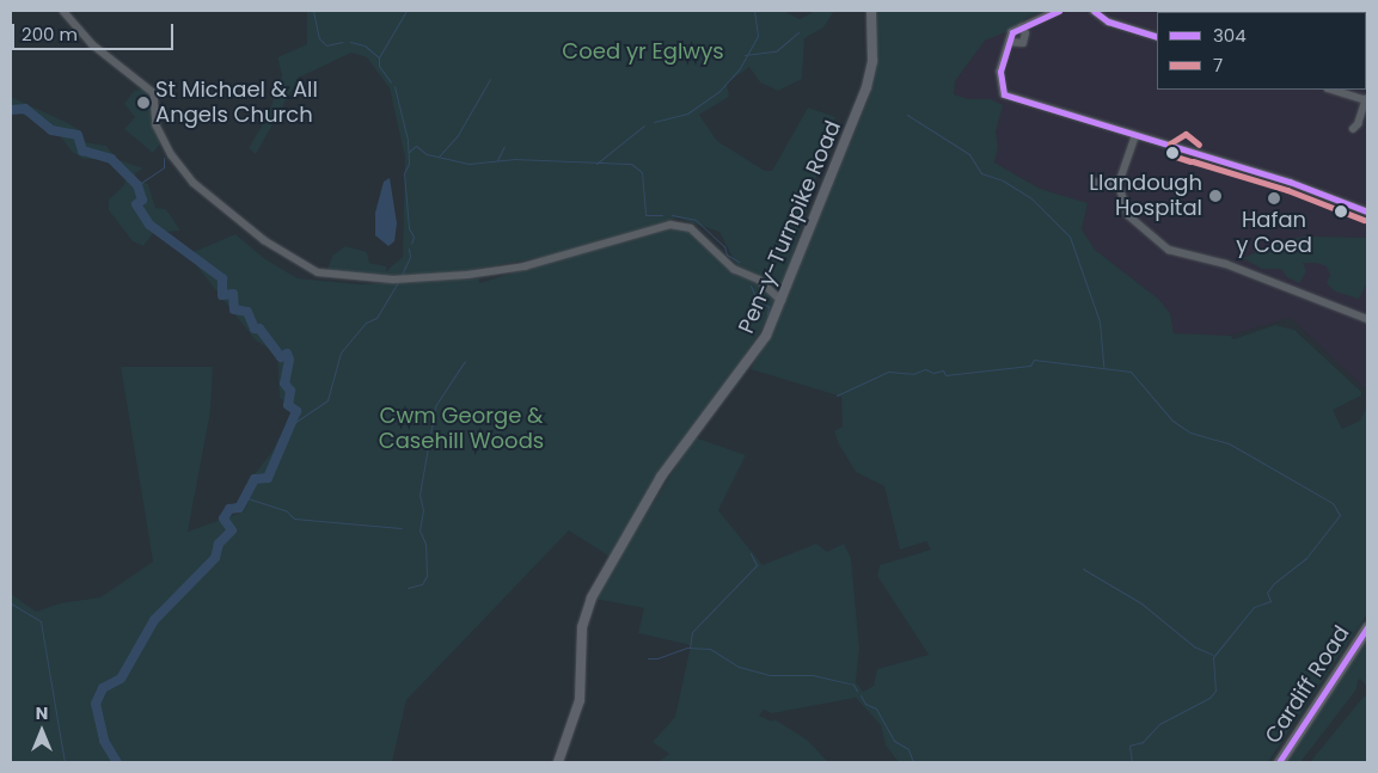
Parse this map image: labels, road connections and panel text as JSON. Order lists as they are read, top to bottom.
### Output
{
  "streets": {
    "main road": ["Cardiff Road"],
    "street": ["Pen-y-Turnpike Road"]
  },
  "parks": ["Coed yr Eglwys", "Cwm George & Casehill Woods"],
  "places": ["St Michael & All Angels Church", "Llandough Hospital", "Hafan y Coed"],
  "lines": ["transit line 304", "transit line 7"],
  "legend": ["304", "7"],
  "scale_bar": "200 m",
  "north": "top"
}
